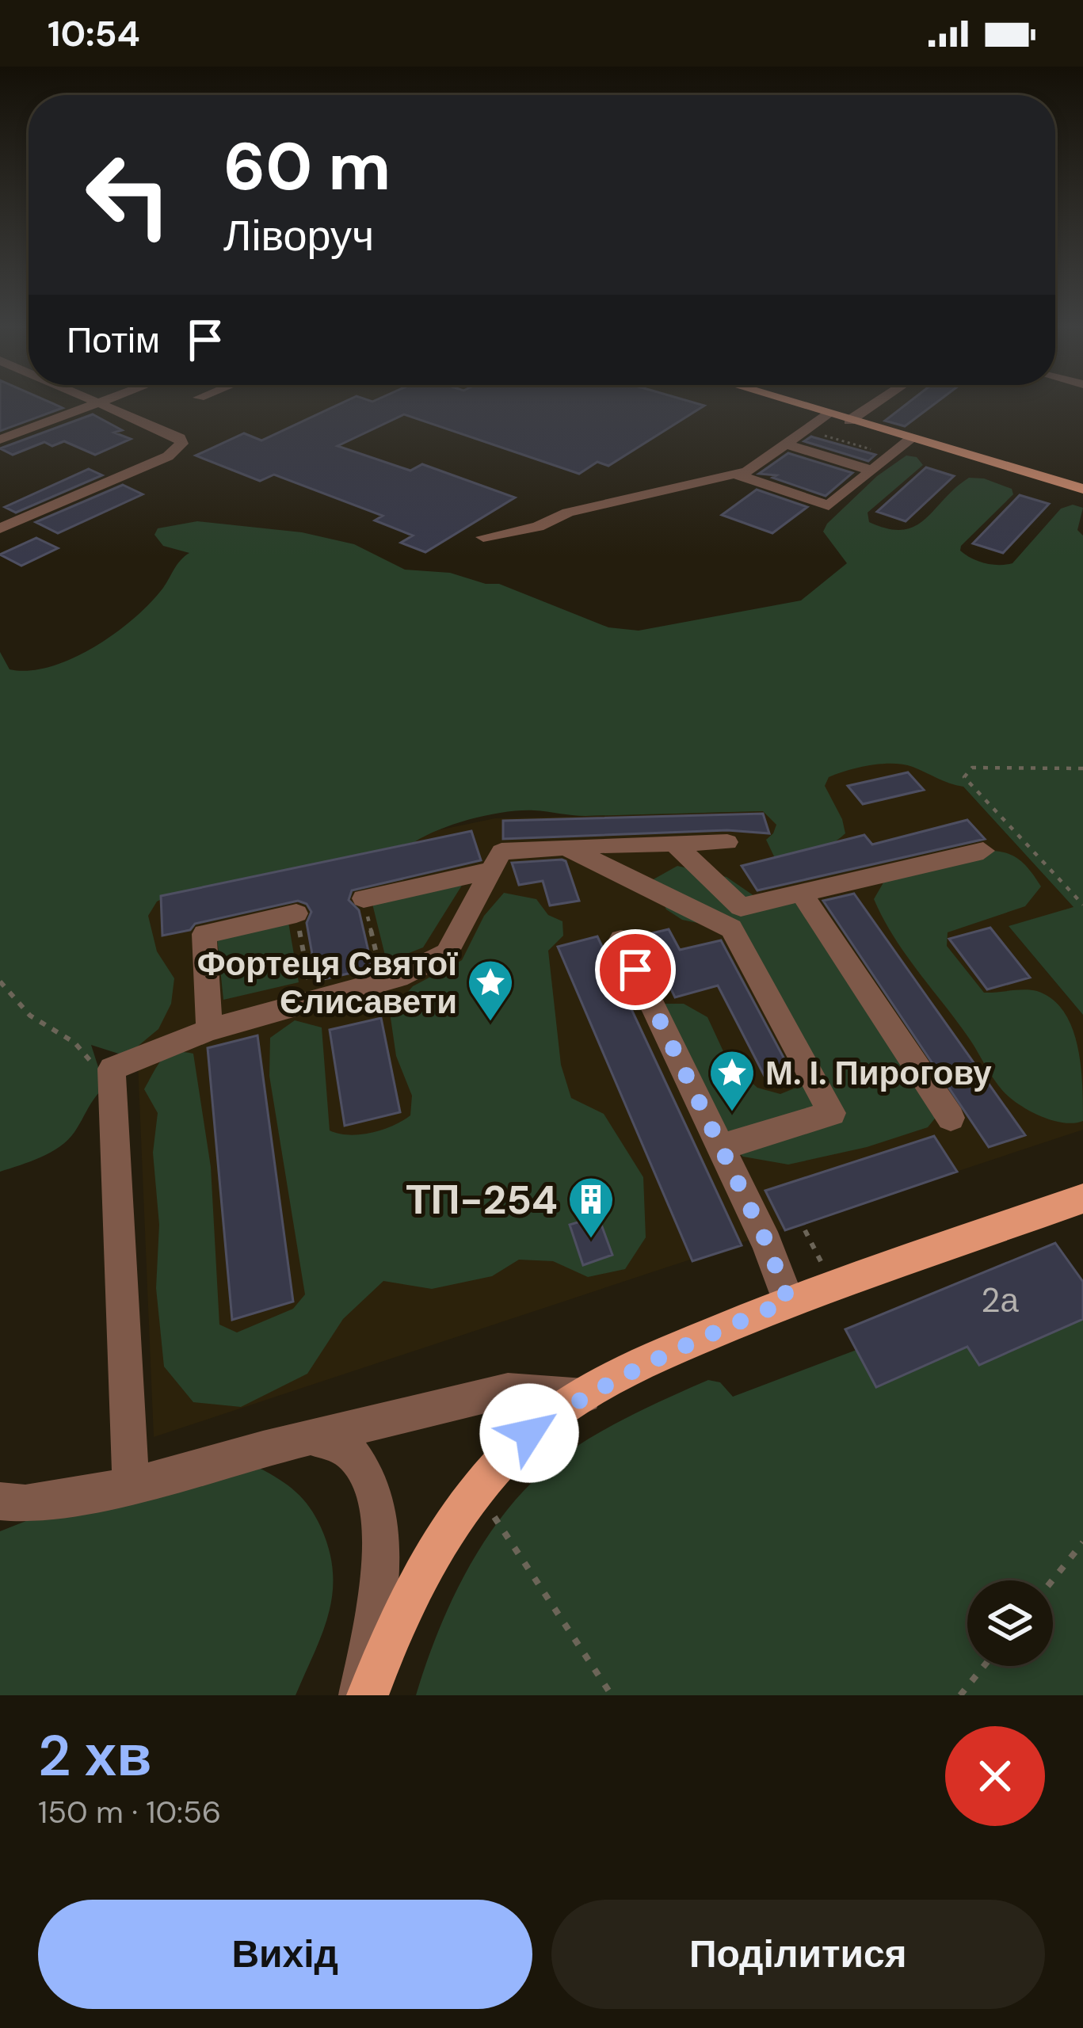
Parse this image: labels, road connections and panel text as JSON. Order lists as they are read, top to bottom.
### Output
{
  "places": {
    "place": ["Фортеця Святої Єлисавети", "М. І. Пирогову"],
    "building": ["ТП-254"]
  },
  "house_numbers": ["2а"],
  "page": {
    "status": "10:54",
    "turn": ["60 m", "Ліворуч"],
    "then": "Потім",
    "heading": ["2 хв", "150 m · 10:56"],
    "buttons": ["Вихід", "Поділитися"]
  }
}
